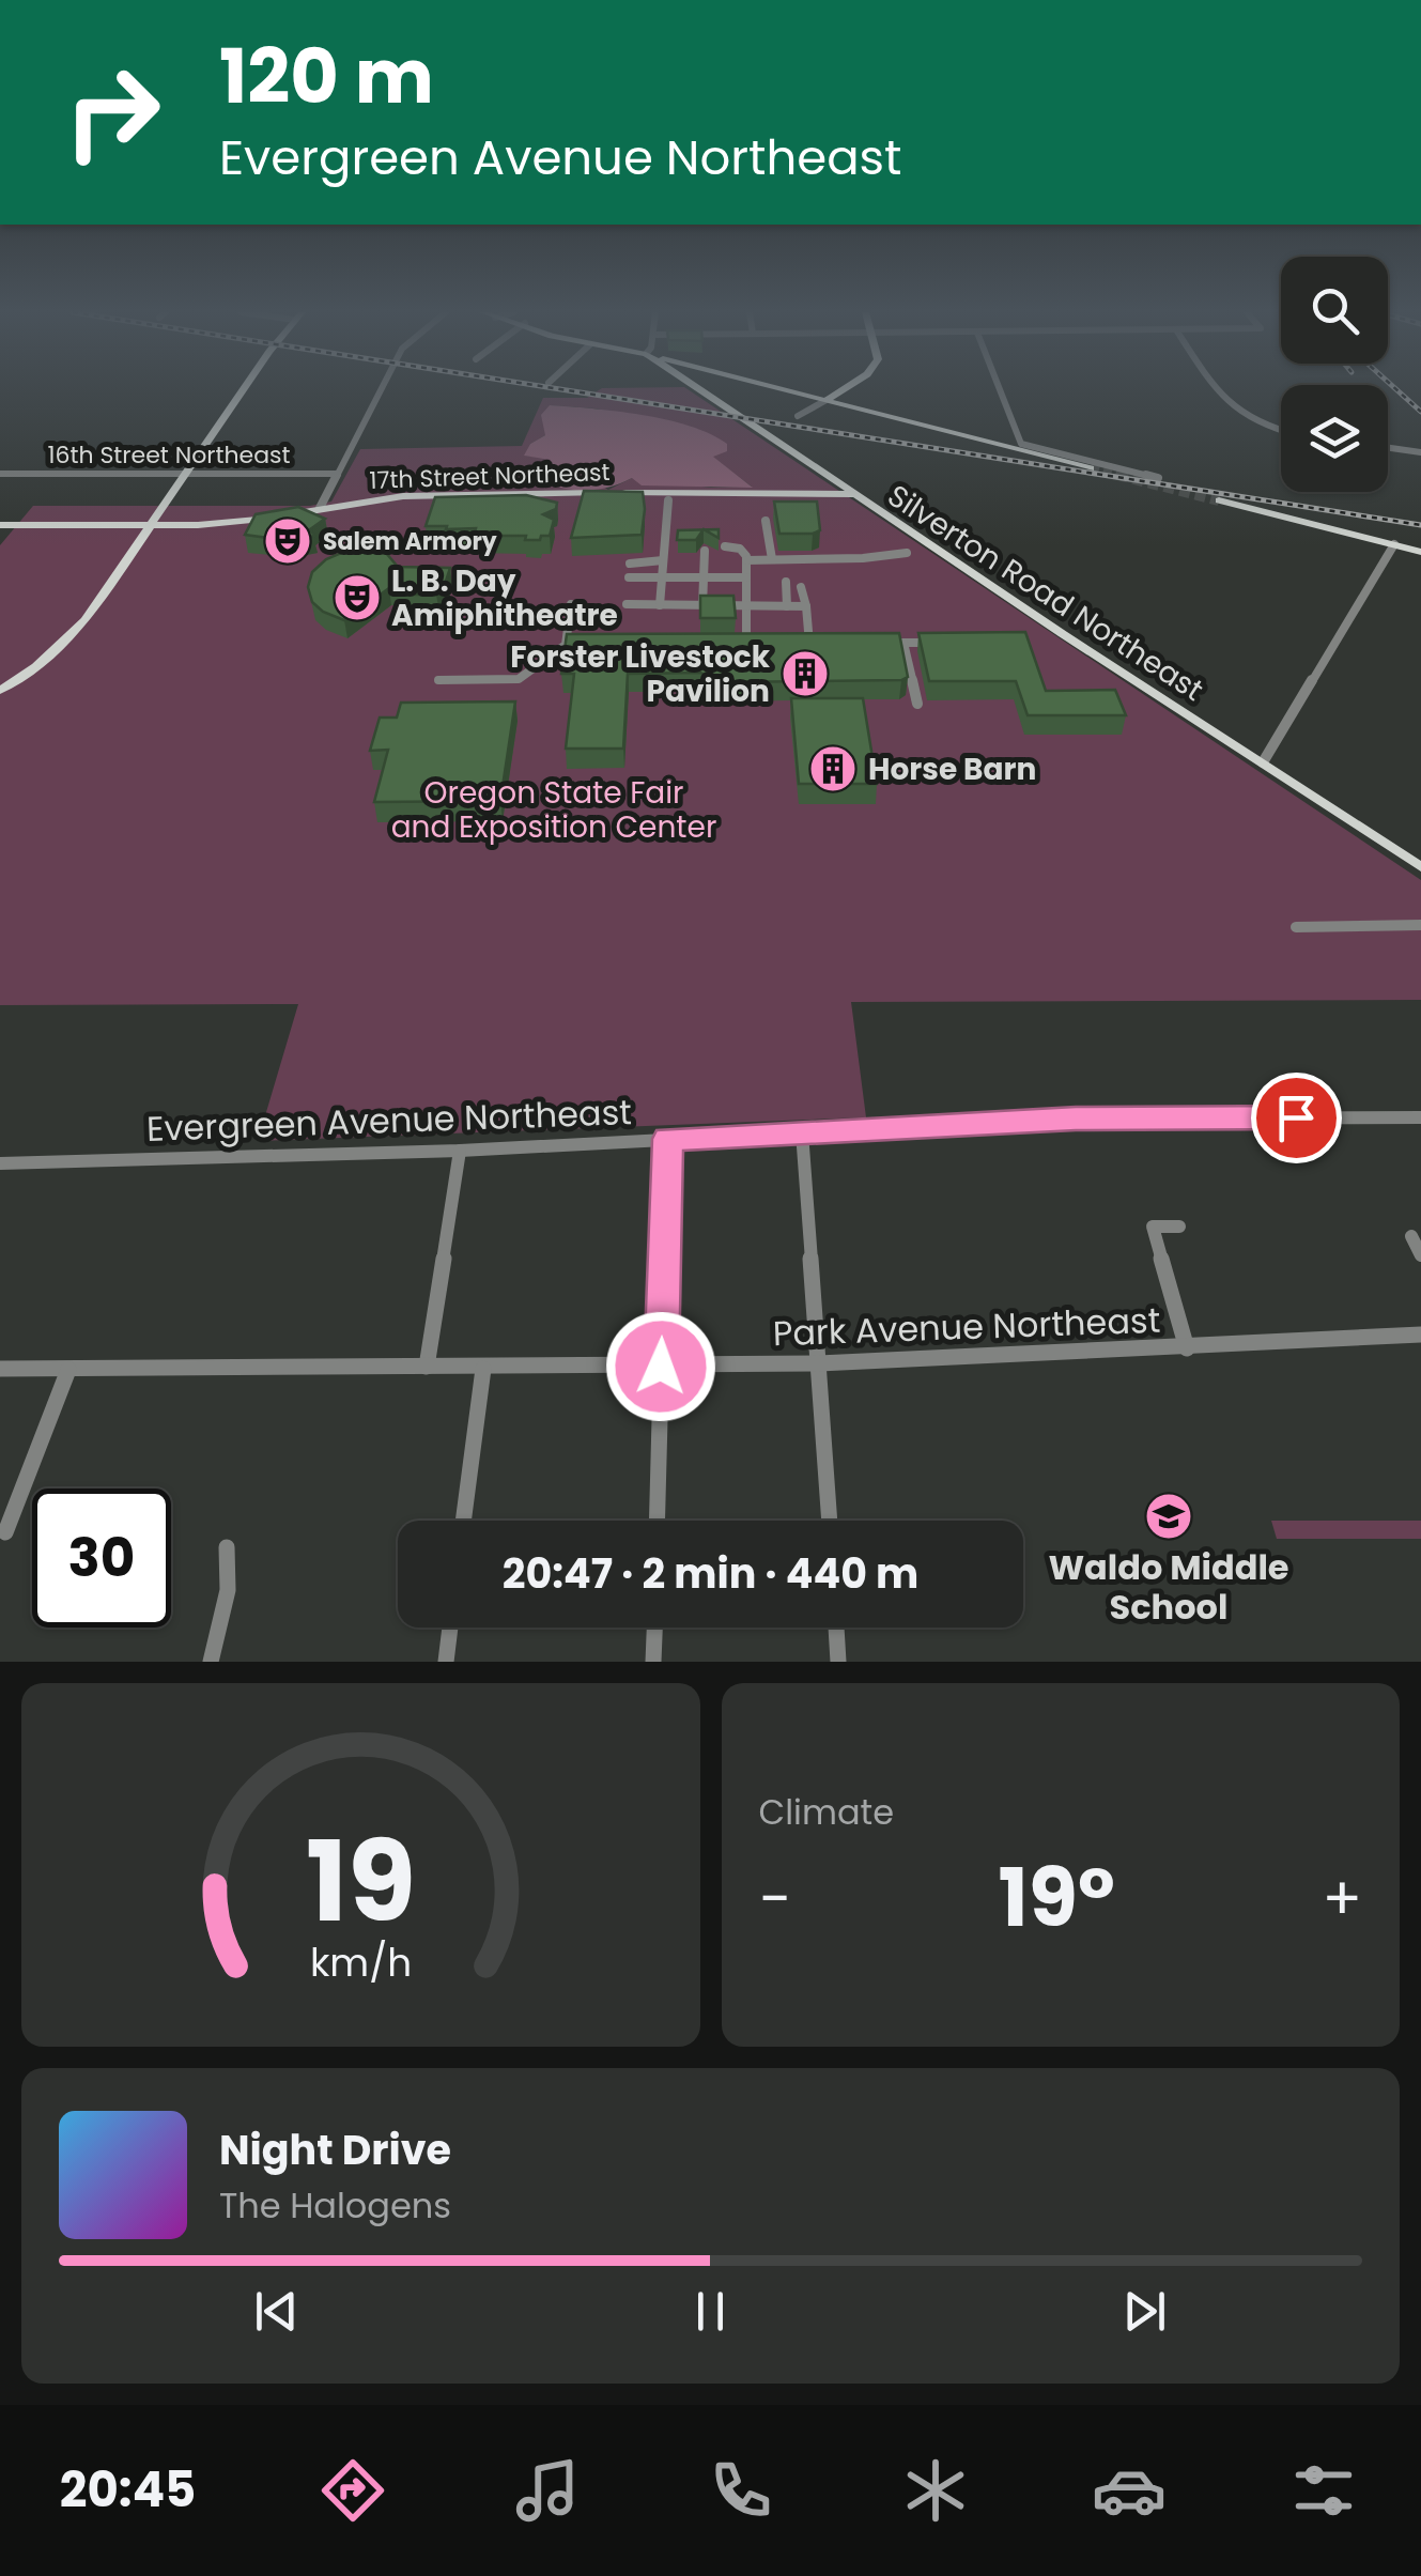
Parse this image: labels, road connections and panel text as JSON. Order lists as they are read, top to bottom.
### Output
{
  "streets": {
    "main road": ["17th Street Northeast", "Silverton Road Northeast"],
    "street": ["16th Street Northeast", "Evergreen Avenue Northeast", "Park Avenue Northeast"]
  },
  "crossings": [
    ["17th Street Northeast", "Silverton Road Northeast"]
  ],
  "parks": ["Oregon State Fair and Exposition Center"],
  "places": {
    "theatre": ["Salem Armory", "L. B. Day Amiphitheatre"],
    "building": ["Forster Livestock Pavilion", "Horse Barn"],
    "school or university": ["Waldo Middle School"]
  },
  "page": {
    "turn": ["120 m", "Evergreen Avenue Northeast"],
    "limit": "30",
    "trip": "20:47 · 2 min · 440 m",
    "tile": "Climate",
    "heat": ["−", "19°", "+"],
    "song": ["Night Drive", "The Halogens"],
    "tabs": "20:45",
    "gauge": ["19", "km/h"]
  }
}
